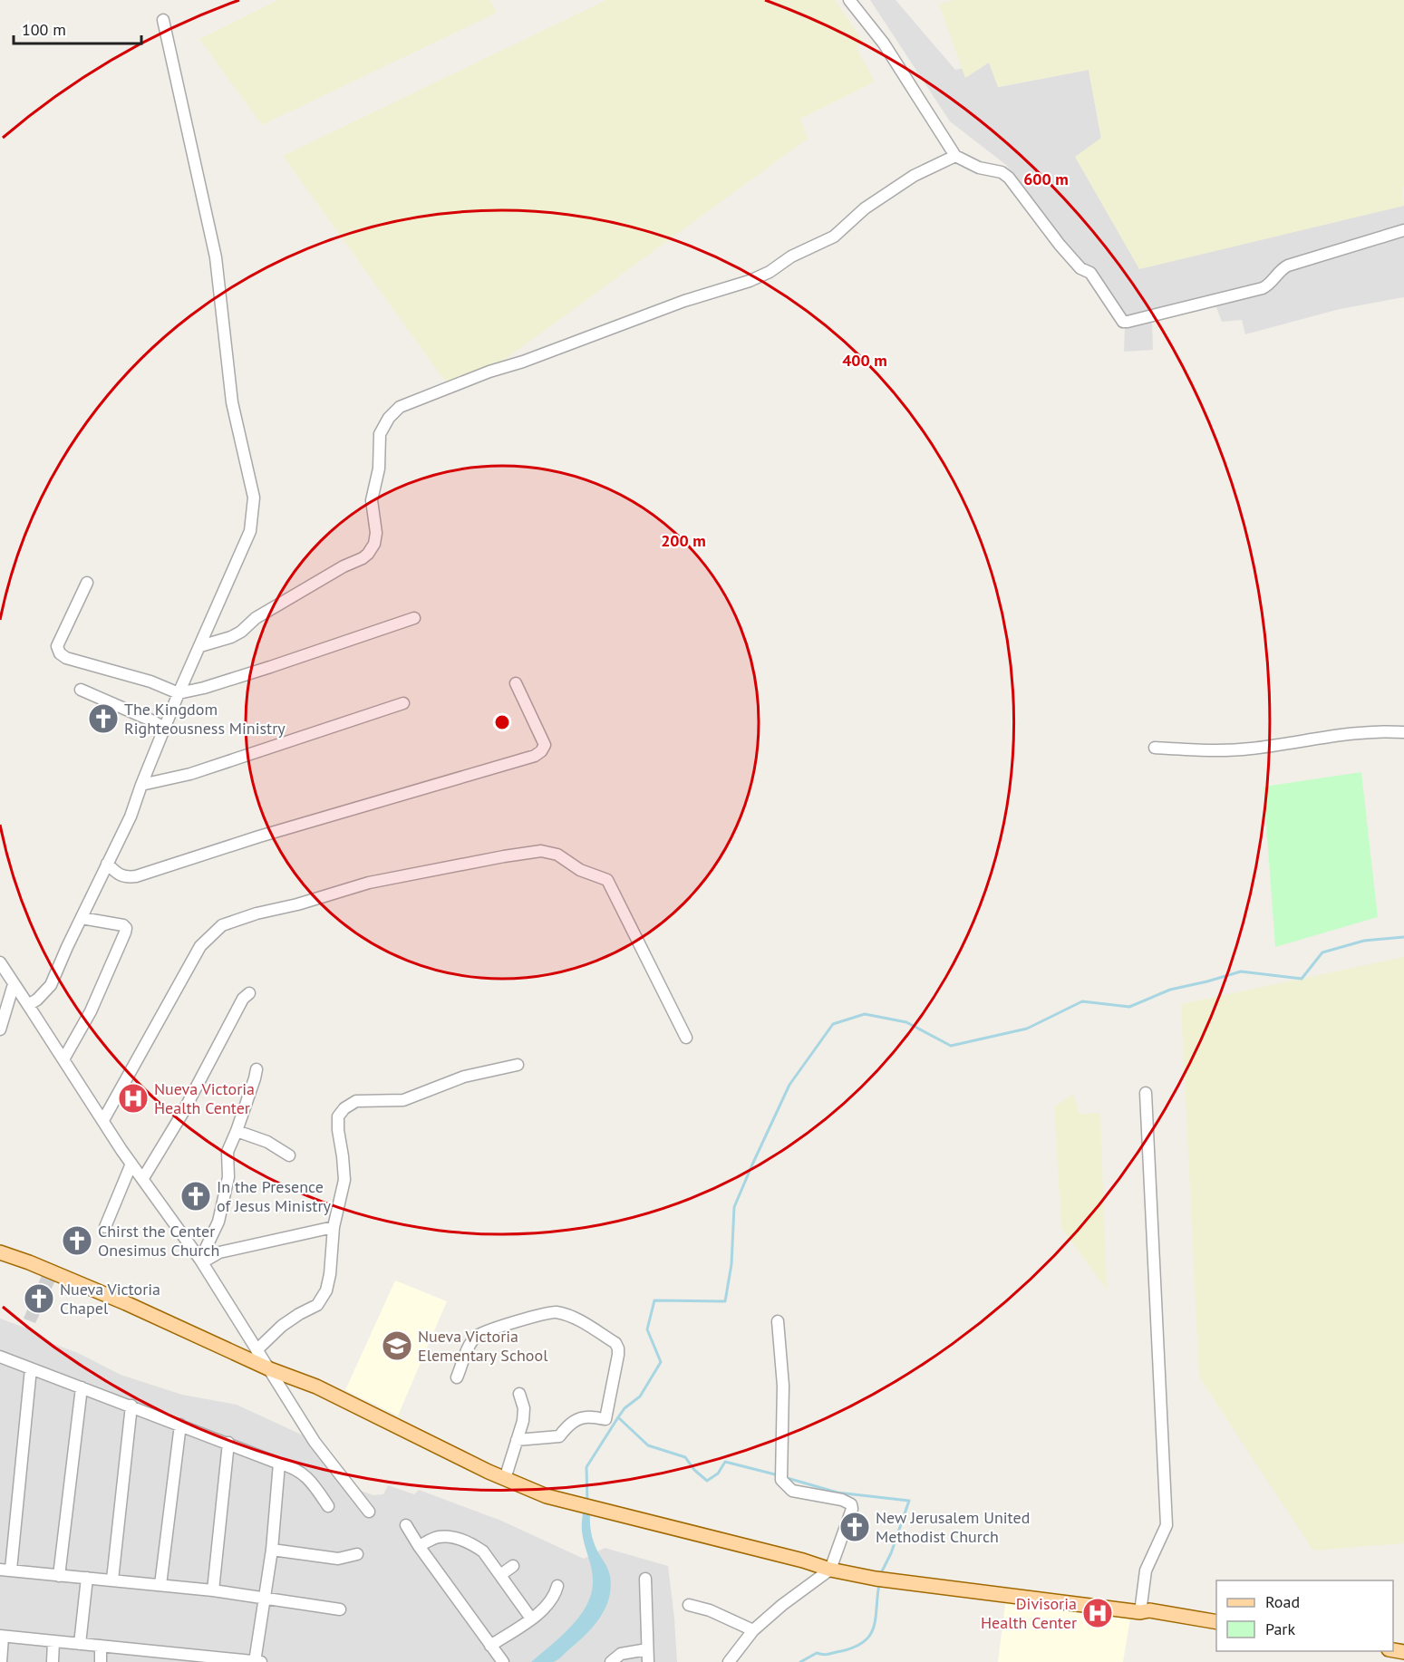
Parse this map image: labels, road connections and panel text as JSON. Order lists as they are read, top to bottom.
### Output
{
  "places": {
    "church": [
      "The Kingdom Righteousness Ministry",
      "In the Presence of Jesus Ministry",
      "Chirst the Center Onesimus Church",
      "Nueva Victoria Chapel",
      "New Jerusalem United Methodist Church"
    ],
    "hospital": ["Nueva Victoria Health Center", "Divisoria Health Center"],
    "school or university": ["Nueva Victoria Elementary School"]
  },
  "legend": ["Road", "Park"],
  "scale_bar": "100 m",
  "rings": ["600 m", "400 m", "200 m"]
}
